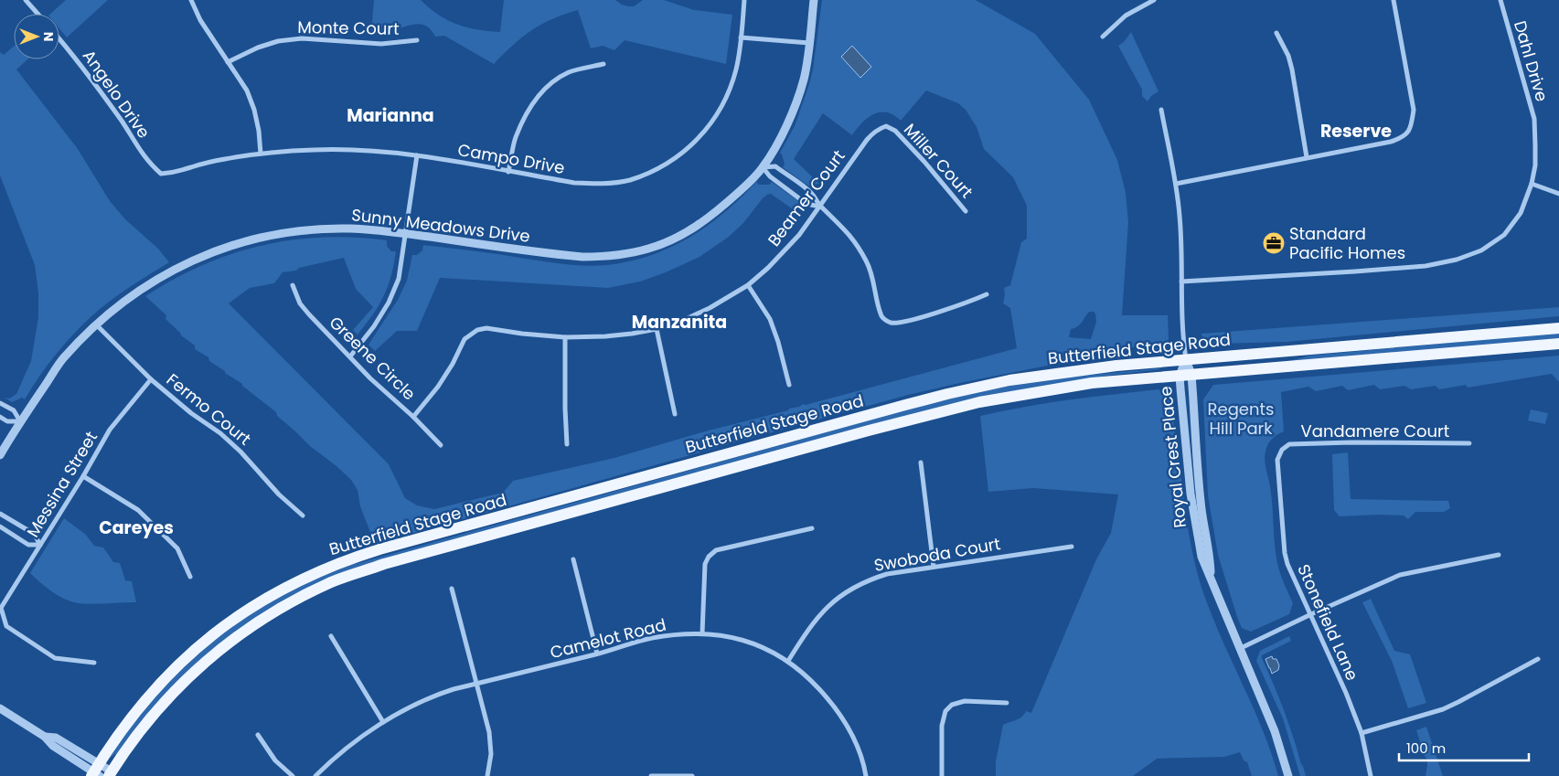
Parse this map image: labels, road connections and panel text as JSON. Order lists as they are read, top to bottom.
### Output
{
  "streets": {
    "main road": ["Butterfield Stage Road"],
    "street": [
      "Monte Court",
      "Dahl Drive",
      "Angelo Drive",
      "Campo Drive",
      "Miller Court",
      "Beamer Court",
      "Sunny Meadows Drive",
      "Greene Circle",
      "Fermo Court",
      "Vandamere Court",
      "Royal Crest Place",
      "Messina Street",
      "Swoboda Court",
      "Stonefield Lane",
      "Camelot Road"
    ]
  },
  "crossings": [
    ["Angelo Drive", "Campo Drive"],
    ["Miller Court", "Beamer Court"],
    ["Beamer Court", "Greene Circle"],
    ["Sunny Meadows Drive", "Fermo Court"],
    ["Butterfield Stage Road", "Royal Crest Place"],
    ["Fermo Court", "Messina Street"],
    ["Vandamere Court", "Stonefield Lane"],
    ["Swoboda Court", "Camelot Road"]
  ],
  "districts": [
    "Marianna",
    "Reserve",
    "Manzanita",
    "Careyes"
  ],
  "parks": ["Regents Hill Park"],
  "places": {
    "office": ["Standard Pacific Homes"]
  },
  "scale_bar": "100 m",
  "north": "right"
}
